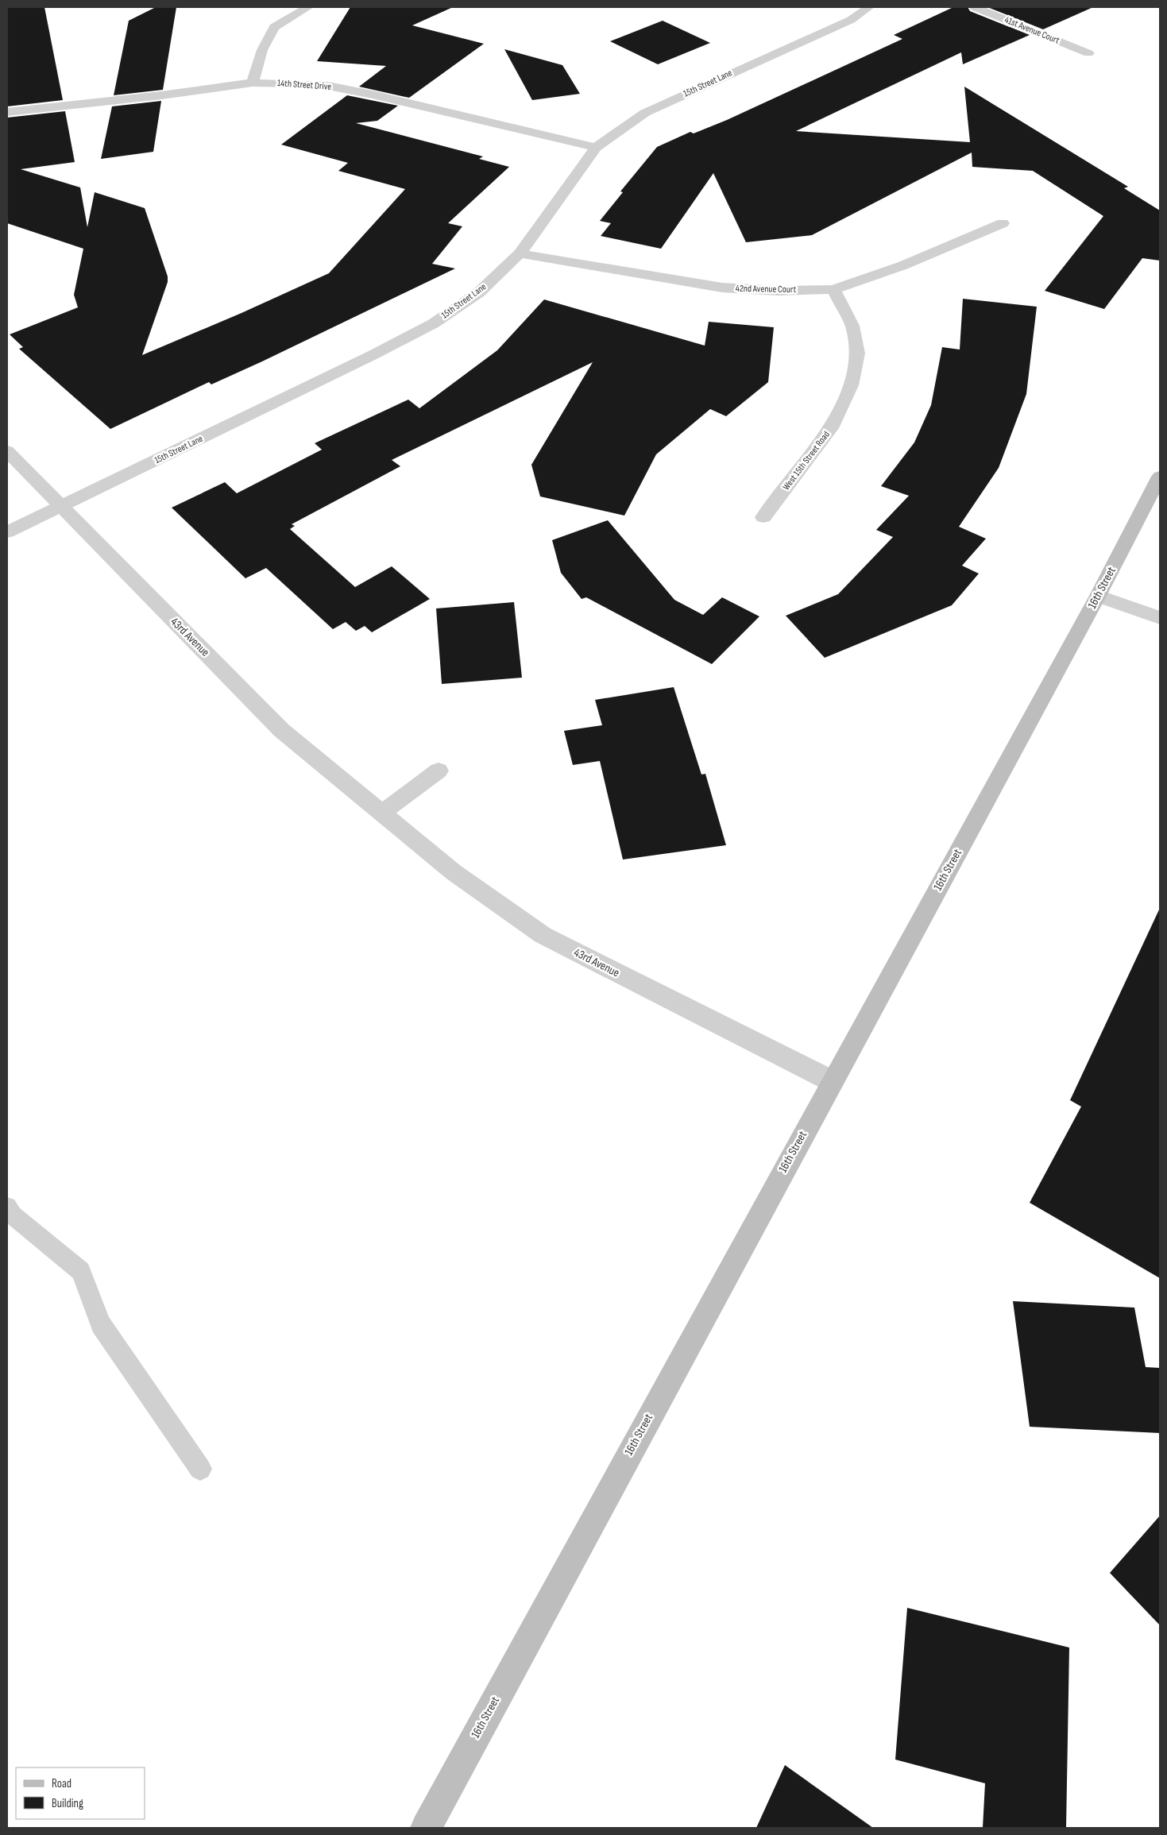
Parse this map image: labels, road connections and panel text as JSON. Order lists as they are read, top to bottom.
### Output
{
  "streets": {
    "main road": ["16th Street"],
    "street": [
      "41st Avenue Court",
      "15th Street Lane",
      "14th Street Drive",
      "42nd Avenue Court",
      "West 15th Street Road",
      "43rd Avenue"
    ]
  },
  "crossings": [
    ["15th Street Lane", "14th Street Drive"],
    ["15th Street Lane", "42nd Avenue Court"],
    ["15th Street Lane", "43rd Avenue"],
    ["42nd Avenue Court", "West 15th Street Road"],
    ["16th Street", "43rd Avenue"]
  ],
  "legend": ["Road", "Building"]
}
